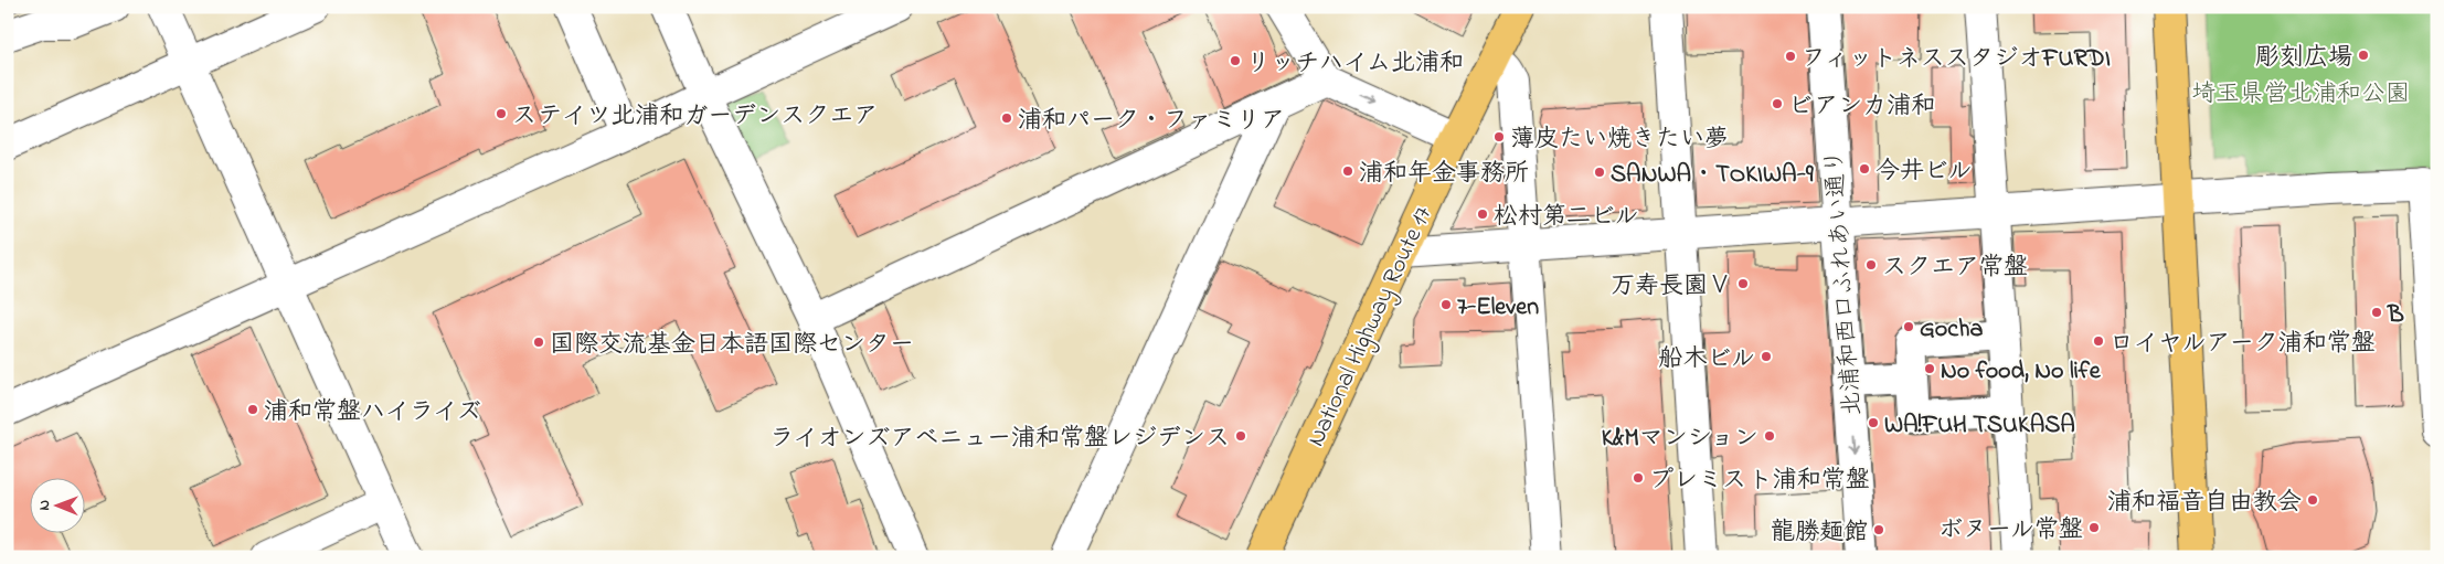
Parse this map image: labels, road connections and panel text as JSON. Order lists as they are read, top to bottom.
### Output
{
  "streets": {
    "highway": ["National Highway Route 17"],
    "street": ["北浦和西口ふれあい通り"]
  },
  "parks": ["埼玉県営北浦和公園"],
  "places": [
    "彫刻広場",
    "フィットネススタジオFURDI",
    "リッチハイム北浦和",
    "ビアンカ浦和",
    "ステイツ北浦和ガーデンスクエア",
    "浦和パーク・ファミリア",
    "薄皮たい焼きたい夢",
    "今井ビル",
    "浦和年金事務所",
    "SANWA・TOKIWA-9",
    "松村第二ビル",
    "スクエア常盤",
    "万寿長園Ⅴ",
    "7-Eleven",
    "B",
    "Gocha",
    "ロイヤルアーク浦和常盤",
    "国際交流基金日本語国際センター",
    "船木ビル",
    "No food, No life",
    "浦和常盤ハイライズ",
    "WA!FUH TSUKASA",
    "ライオンズアベニュー浦和常盤レジデンス",
    "K&Mマンション",
    "プレミスト浦和常盤",
    "浦和福音自由教会",
    "ボヌール常盤",
    "龍勝麺館"
  ],
  "north": "left"
}
